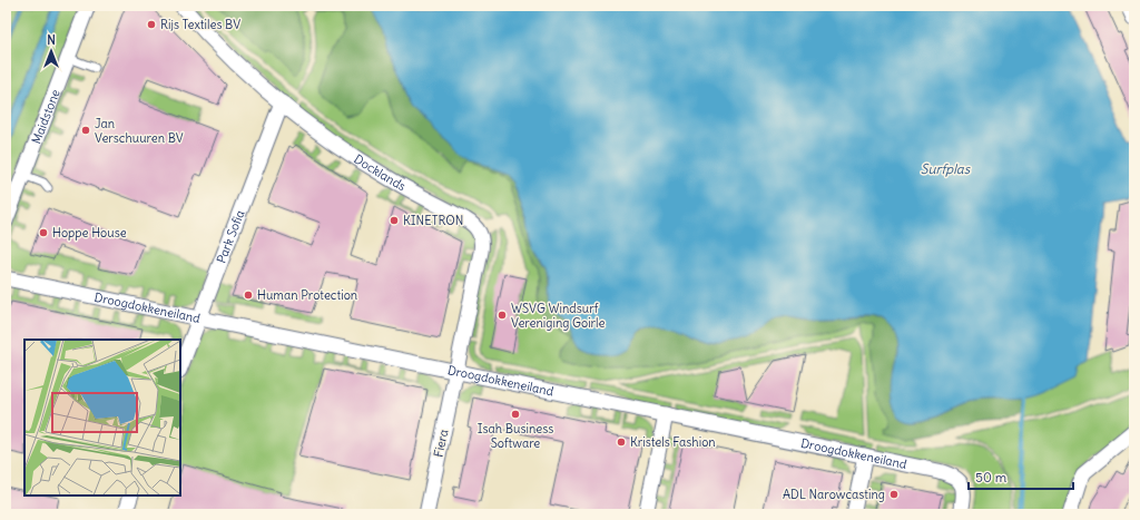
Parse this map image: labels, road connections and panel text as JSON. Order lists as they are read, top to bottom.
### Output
{
  "streets": {
    "street": [
      "Maidstone",
      "Docklands",
      "Park Sofia",
      "Droogdokkeneiland",
      "Fiera"
    ]
  },
  "crossings": [
    ["Docklands", "Park Sofia"],
    ["Docklands", "Droogdokkeneiland"],
    ["Docklands", "Fiera"],
    ["Park Sofia", "Droogdokkeneiland"],
    ["Droogdokkeneiland", "Fiera"]
  ],
  "water": ["Surfplas"],
  "places": [
    "Rijs Textiles BV",
    "Jan Verschuuren BV",
    "KINETRON",
    "Hoppe House",
    "Human Protection",
    "WSVG Windsurf Vereniging Goirle",
    "Isah Business Software",
    "Kristels Fashion",
    "ADL Narowcasting"
  ],
  "scale_bar": "50 m",
  "north": "top"
}
